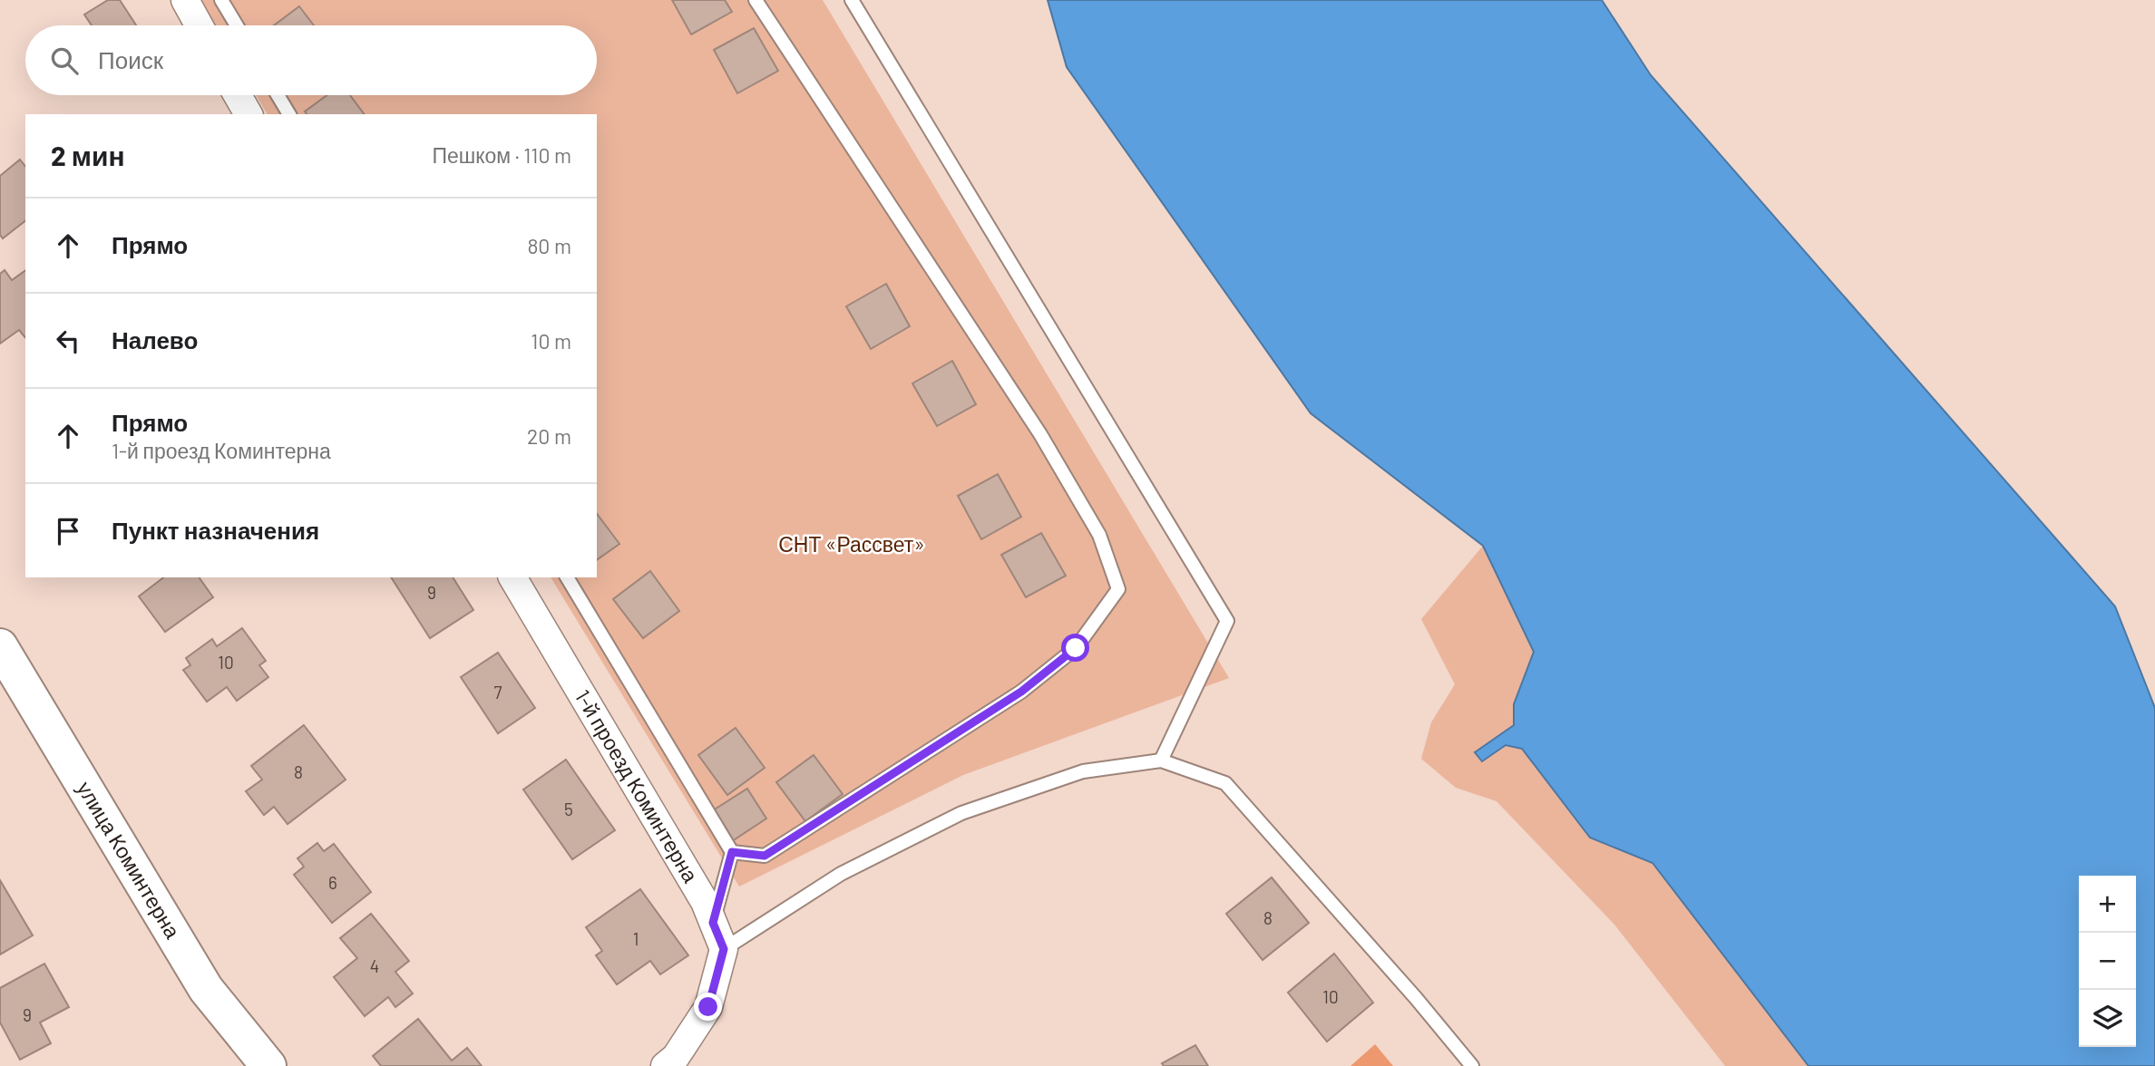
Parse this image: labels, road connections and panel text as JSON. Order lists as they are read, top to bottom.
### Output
{
  "streets": {
    "street": ["1-й проезд Коминтерна", "улица Коминтерна"]
  },
  "parks": ["СНТ «Рассвет»"],
  "house_numbers": [
    "9",
    "10",
    "7",
    "8",
    "5",
    "6",
    "8",
    "1",
    "4",
    "10",
    "9"
  ],
  "page": {
    "search": "Поиск",
    "heading": ["2 мин", "Пешком · 110 m"],
    "list": [
      ["Прямо", "80 m"],
      ["Налево", "10 m"],
      ["Прямо", "1-й проезд Коминтерна", "20 m"],
      "Пункт назначения"
    ],
    "map_buttons": ["+", "−"]
  }
}
